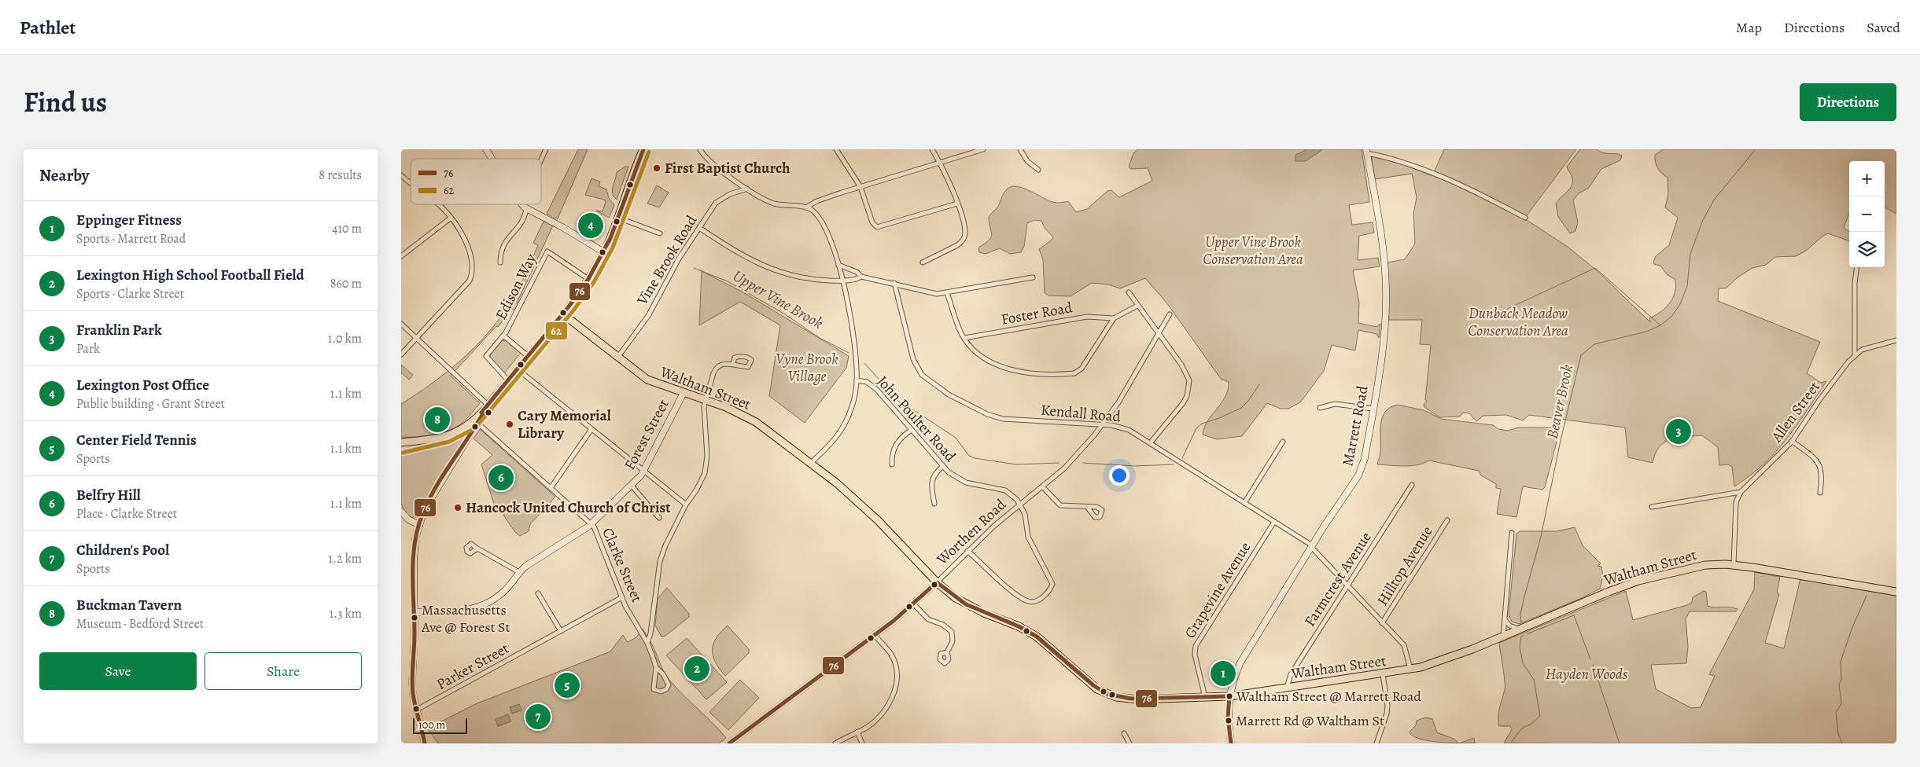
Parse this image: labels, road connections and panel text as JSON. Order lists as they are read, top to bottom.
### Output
{
  "streets": {
    "main road": [
      "Waltham Street",
      "Marrett Road",
      "Forest Street",
      "Worthen Road"
    ],
    "street": [
      "Vine Brook Road",
      "Edison Way",
      "Foster Road",
      "Allen Street",
      "Kendall Road",
      "John Poulter Road",
      "Clarke Street",
      "Hilltop Avenue",
      "Farmcrest Avenue",
      "Grapevine Avenue",
      "Parker Street"
    ]
  },
  "crossings": [
    ["Vine Brook Road", "Waltham Street"],
    ["Waltham Street", "Allen Street"],
    ["Waltham Street", "Kendall Road"],
    ["Waltham Street", "Marrett Road"],
    ["Waltham Street", "Forest Street"],
    ["Waltham Street", "Worthen Road"],
    ["Waltham Street", "Farmcrest Avenue"],
    ["Waltham Street", "Grapevine Avenue"],
    ["Kendall Road", "Marrett Road"],
    ["Kendall Road", "Worthen Road"],
    ["Kendall Road", "Hilltop Avenue"],
    ["Kendall Road", "Farmcrest Avenue"],
    ["Kendall Road", "Grapevine Avenue"],
    ["John Poulter Road", "Worthen Road"],
    ["Forest Street", "Clarke Street"],
    ["Clarke Street", "Parker Street"]
  ],
  "water": ["Upper Vine Brook", "Beaver Brook"],
  "parks": [
    "Upper Vine Brook Conservation Area",
    "Dunback Meadow Conservation Area",
    "Vyne Brook Village",
    "Hayden Woods"
  ],
  "places": [
    "First Baptist Church",
    "Cary Memorial Library",
    "Hancock United Church of Christ",
    "Massachusetts Ave @ Forest St",
    "Waltham Street @ Marrett Road",
    "Marrett Rd @ Waltham St"
  ],
  "lines": ["transit line 76", "transit line 62"],
  "legend": ["76", "62"],
  "scale_bar": "100 m",
  "page": {
    "header": "Pathlet",
    "nav": ["Map", "Directions", "Saved"],
    "title": "Find us",
    "buttons": [
      "Directions",
      ["Save", "Share"]
    ],
    "heading": ["Nearby", "8 results"],
    "map_buttons": ["+", "−"],
    "list": [
      {
        "mark": "1",
        "name": "Eppinger Fitness",
        "note": "Sports · Marrett Road",
        "value": "410 m"
      },
      {
        "mark": "2",
        "name": "Lexington High School Football Field",
        "note": "Sports · Clarke Street",
        "value": "860 m"
      },
      {
        "mark": "3",
        "name": "Franklin Park",
        "note": "Park",
        "value": "1.0 km"
      },
      {
        "mark": "4",
        "name": "Lexington Post Office",
        "note": "Public building · Grant Street",
        "value": "1.1 km"
      },
      {
        "mark": "5",
        "name": "Center Field Tennis",
        "note": "Sports",
        "value": "1.1 km"
      },
      {
        "mark": "6",
        "name": "Belfry Hill",
        "note": "Place · Clarke Street",
        "value": "1.1 km"
      },
      {
        "mark": "7",
        "name": "Children's Pool",
        "note": "Sports",
        "value": "1.2 km"
      },
      {
        "mark": "8",
        "name": "Buckman Tavern",
        "note": "Museum · Bedford Street",
        "value": "1.3 km"
      }
    ],
    "pins": [
      "4",
      "8",
      "3",
      "6",
      "2",
      "1",
      "5",
      "7"
    ],
    "scale": "100 m"
  }
}
